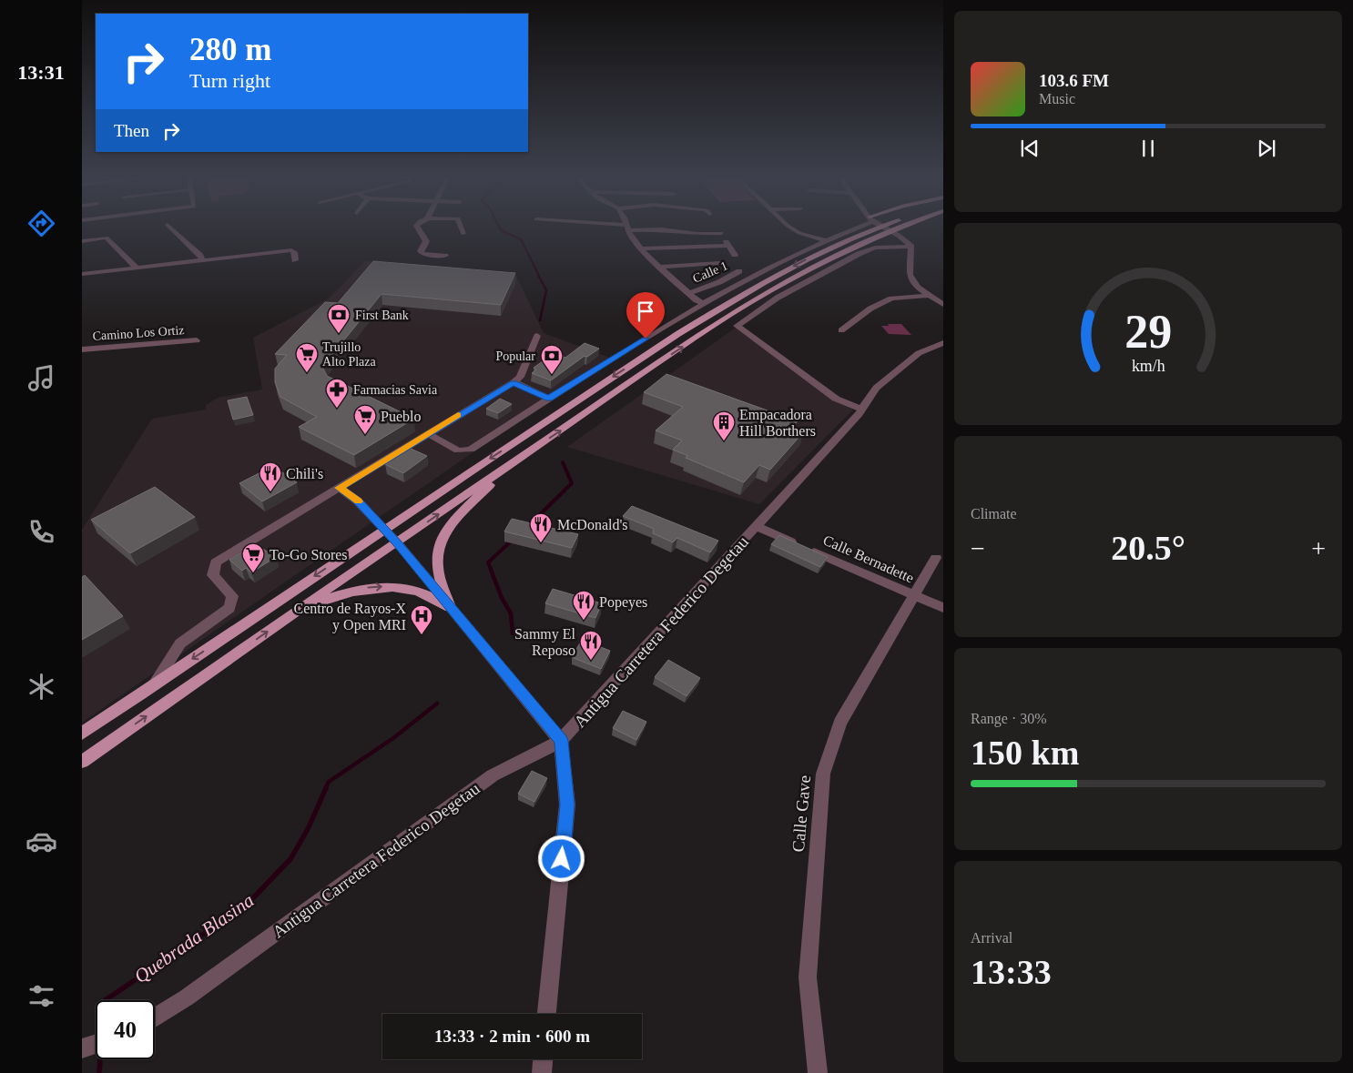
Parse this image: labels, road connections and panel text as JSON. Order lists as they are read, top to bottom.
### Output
{
  "streets": {
    "street": [
      "Calle 1",
      "Camino Los Ortiz",
      "Calle Bernadette",
      "Antigua Carretera Federico Degetau",
      "Calle Gave"
    ]
  },
  "crossings": [
    ["Calle Bernadette", "Antigua Carretera Federico Degetau"],
    ["Calle Bernadette", "Calle Gave"]
  ],
  "water": ["Quebrada Blasina"],
  "places": {
    "bank": ["First Bank", "Popular"],
    "supermarket": ["Trujillo Alto Plaza", "Pueblo", "To-Go Stores"],
    "pharmacy": ["Farmacias Savia"],
    "building": ["Empacadora Hill Borthers"],
    "restaurant": [
      "Chili's",
      "McDonald's",
      "Popeyes",
      "Sammy El Reposo"
    ],
    "hospital": ["Centro de Rayos-X y Open MRI"]
  },
  "page": {
    "tabs": "13:31",
    "turn": ["280 m", "Turn right"],
    "song": ["103.6 FM", "Music"],
    "then": "Then",
    "tile": [
      "Climate",
      ["Range · 30%", "150 km"],
      ["Arrival", "13:33"]
    ],
    "heat": ["−", "20.5°", "+"],
    "limit": "40",
    "trip": "13:33 · 2 min · 600 m",
    "gauge": ["29", "km/h"]
  }
}
